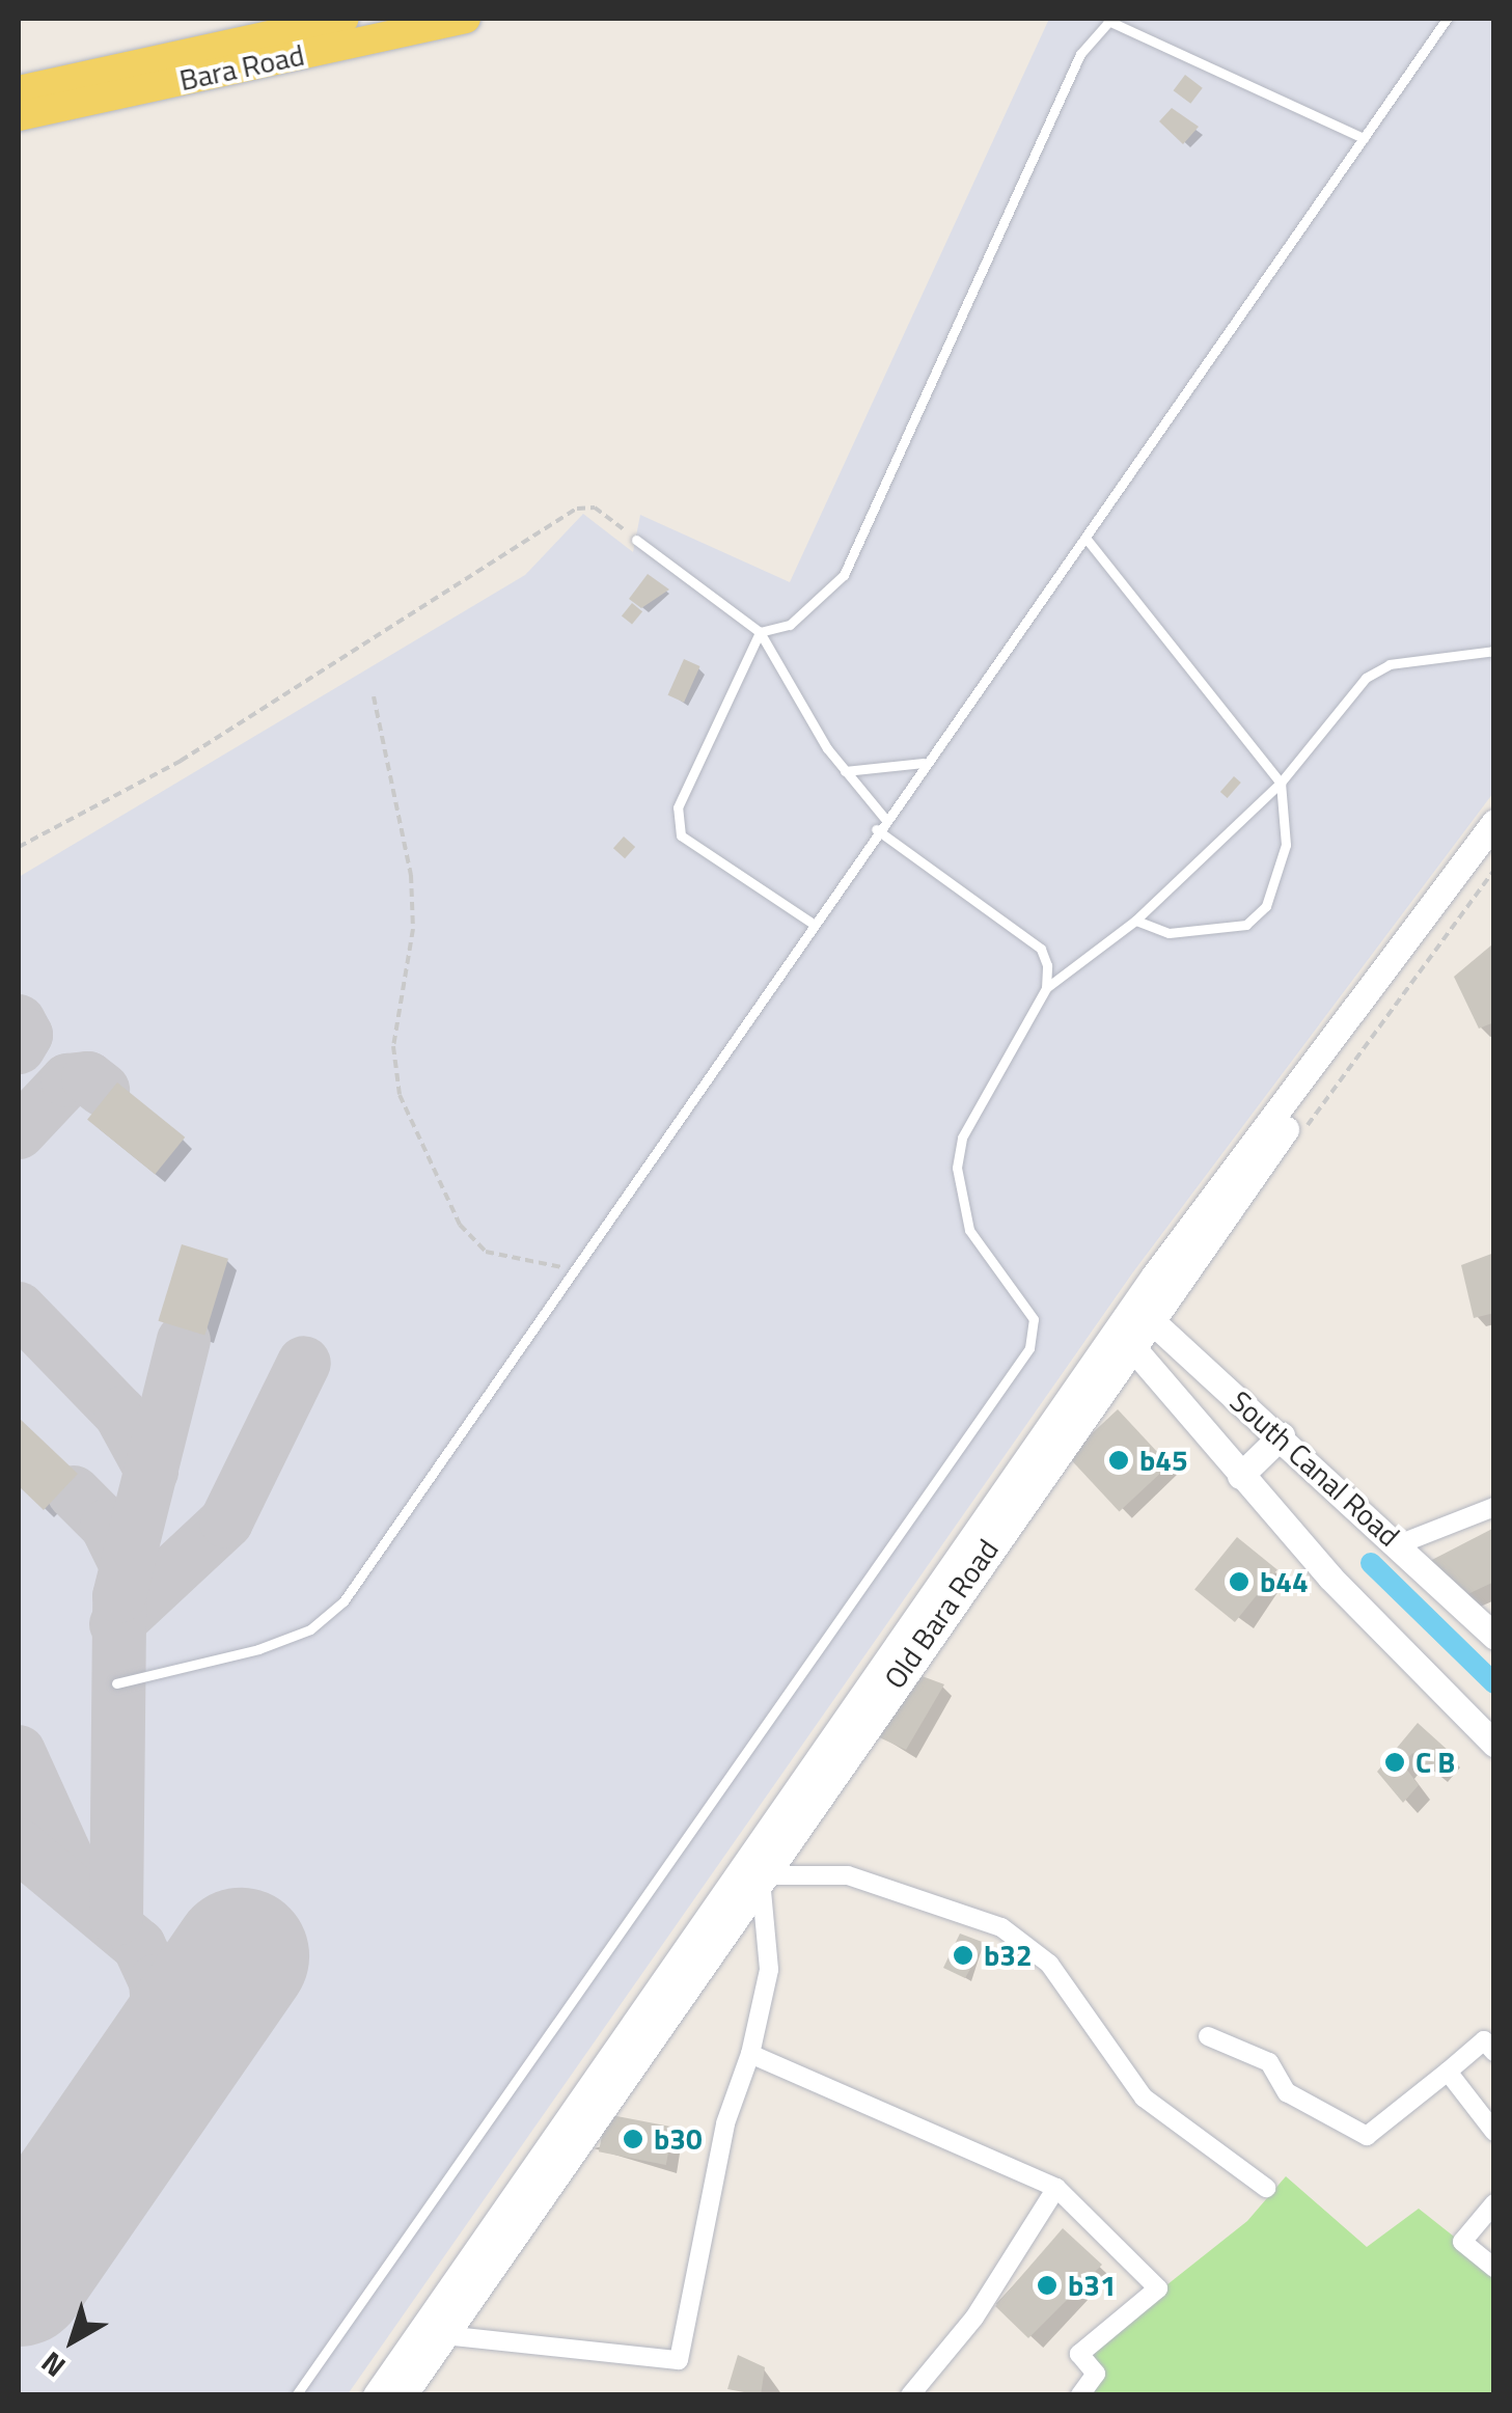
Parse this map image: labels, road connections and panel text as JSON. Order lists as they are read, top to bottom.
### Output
{
  "streets": {
    "main road": ["Bara Road", "South Canal Road", "Old Bara Road"]
  },
  "crossings": [
    ["South Canal Road", "Old Bara Road"]
  ],
  "places": [
    "b45",
    "b44",
    "C B",
    "b32",
    "b30",
    "b31"
  ],
  "north": "bottom left"
}
